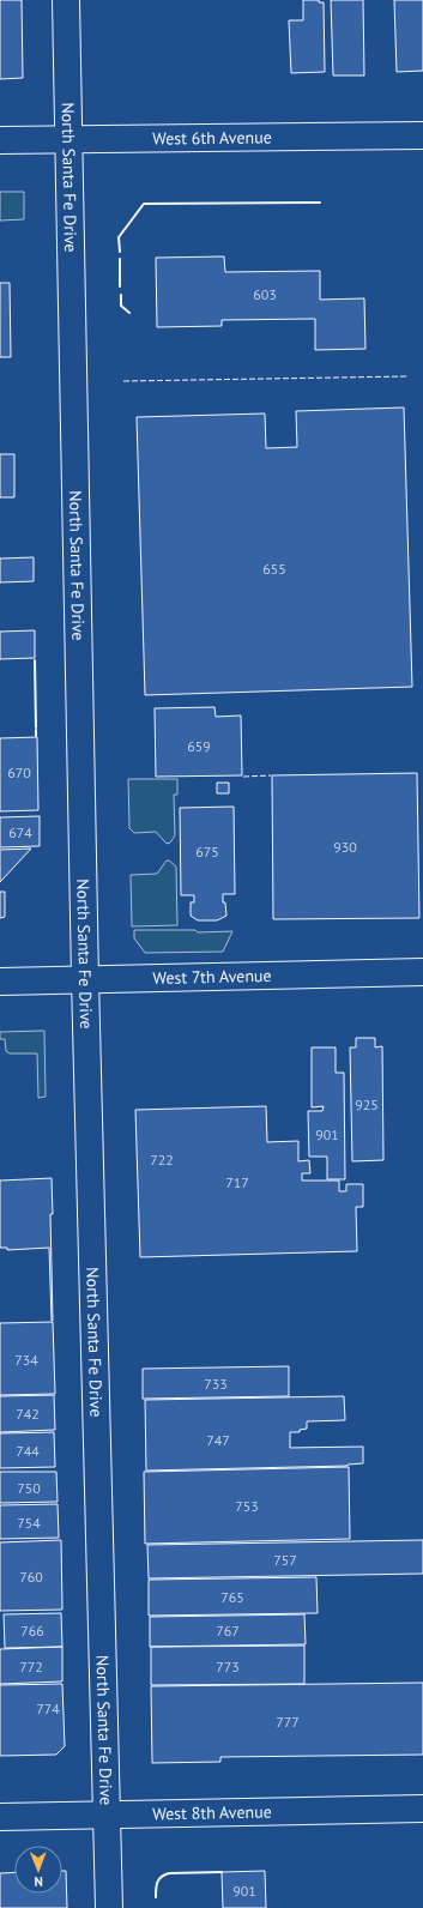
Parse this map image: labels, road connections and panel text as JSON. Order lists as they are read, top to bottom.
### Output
{
  "streets": {
    "main road": [
      "West 6th Avenue",
      "North Santa Fe Drive",
      "West 7th Avenue",
      "West 8th Avenue"
    ]
  },
  "crossings": [
    ["West 6th Avenue", "North Santa Fe Drive"],
    ["North Santa Fe Drive", "West 7th Avenue"],
    ["North Santa Fe Drive", "West 8th Avenue"]
  ],
  "house_numbers": [
    "603",
    "655",
    "659",
    "670",
    "674",
    "930",
    "675",
    "925",
    "901",
    "722",
    "717",
    "734",
    "733",
    "742",
    "747",
    "744",
    "750",
    "753",
    "754",
    "757",
    "760",
    "765",
    "766",
    "767",
    "772",
    "773",
    "774",
    "777",
    "901"
  ],
  "north": "bottom"
}
